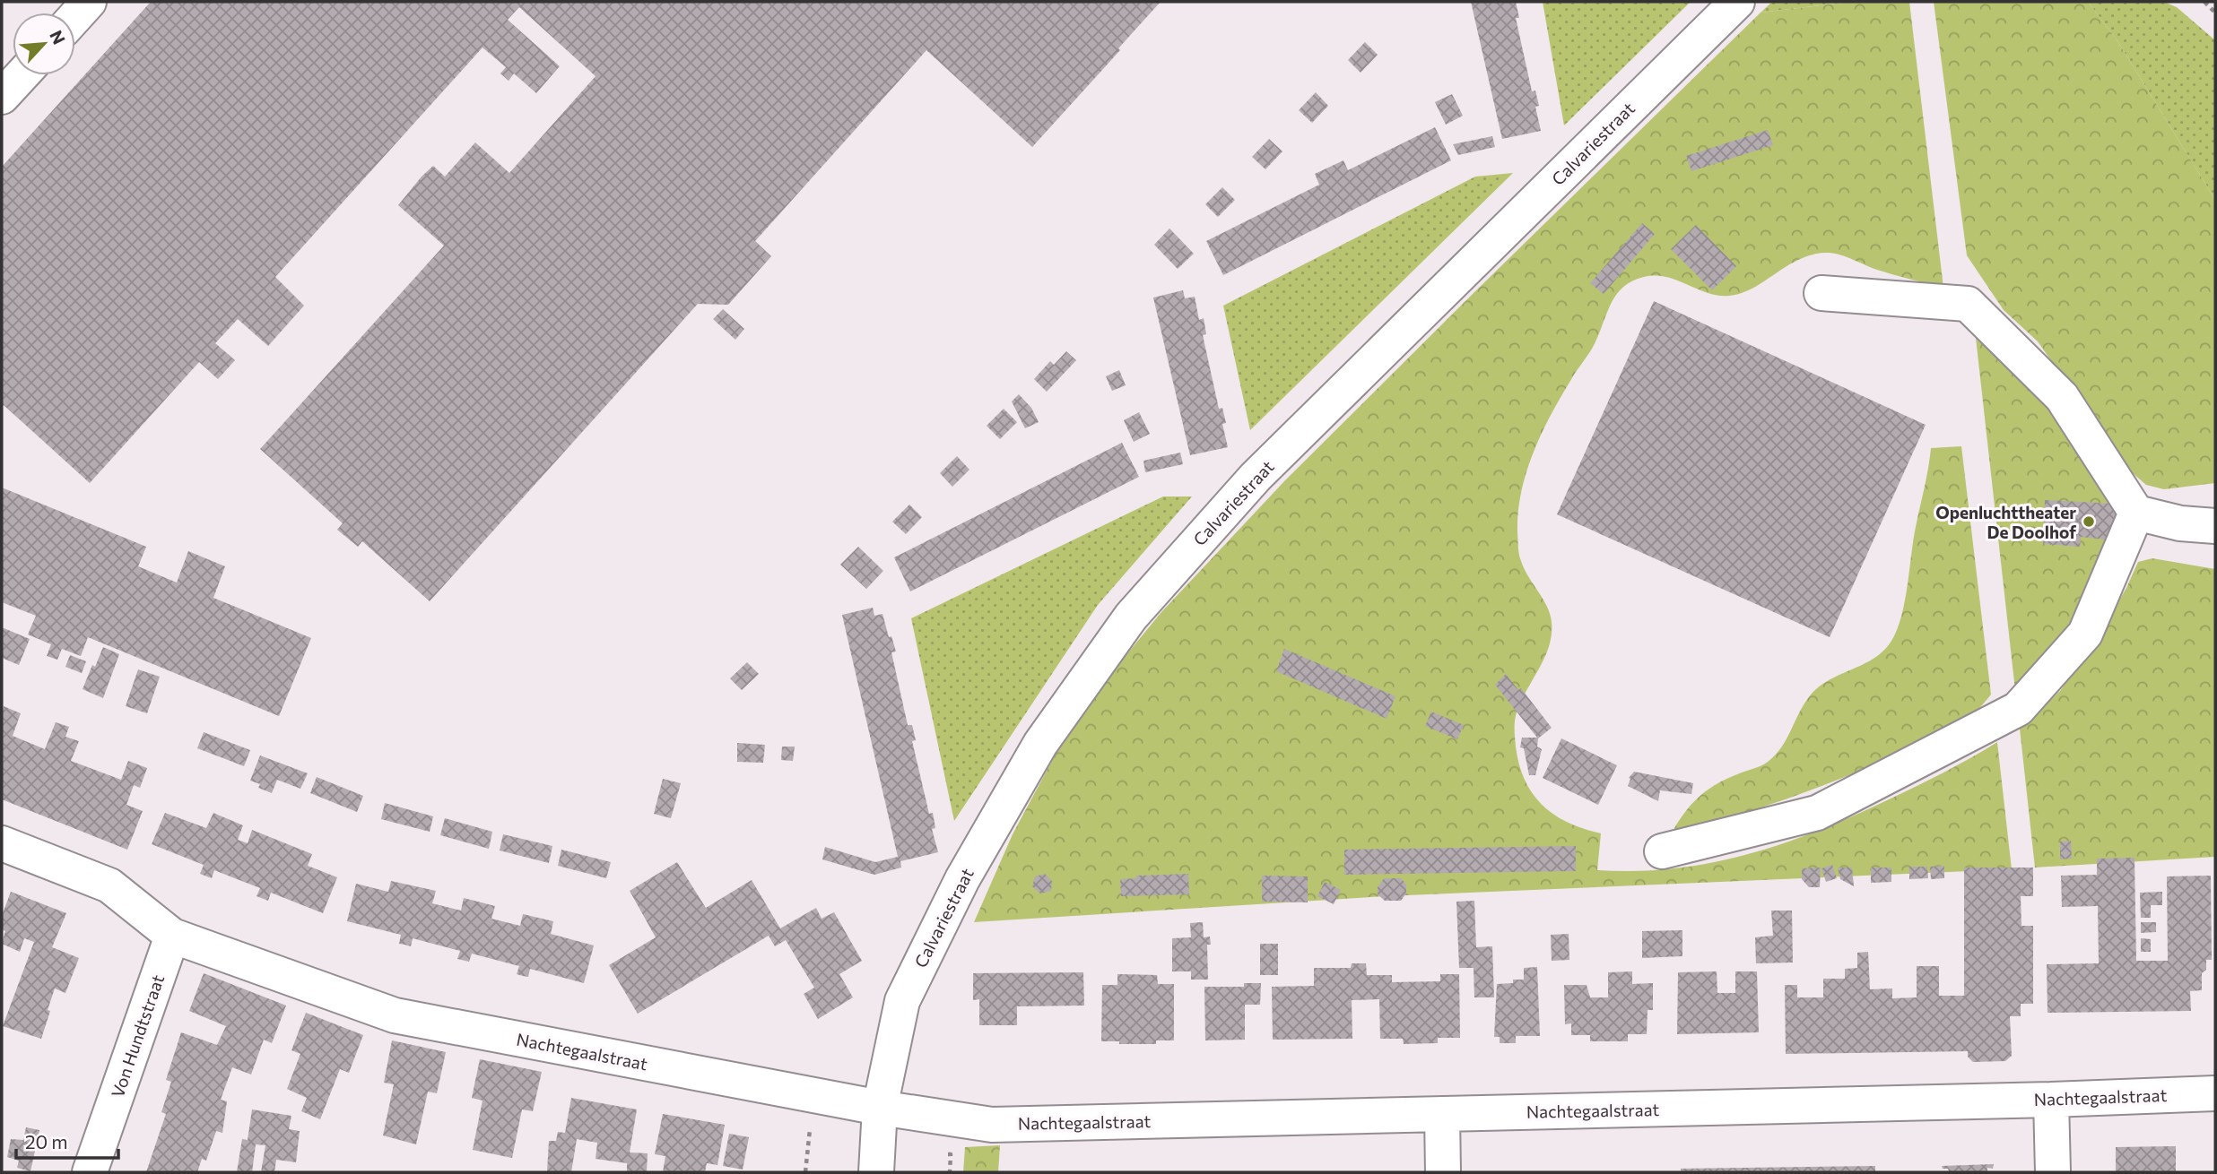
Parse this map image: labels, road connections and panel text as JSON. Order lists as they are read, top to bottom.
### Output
{
  "streets": {
    "street": ["Calvariestraat", "Von Hundtstraat", "Nachtegaalstraat"]
  },
  "crossings": [
    ["Calvariestraat", "Nachtegaalstraat"],
    ["Von Hundtstraat", "Nachtegaalstraat"]
  ],
  "places": ["Openluchttheater De Doolhof"],
  "scale_bar": "20 m",
  "north": "top right"
}
